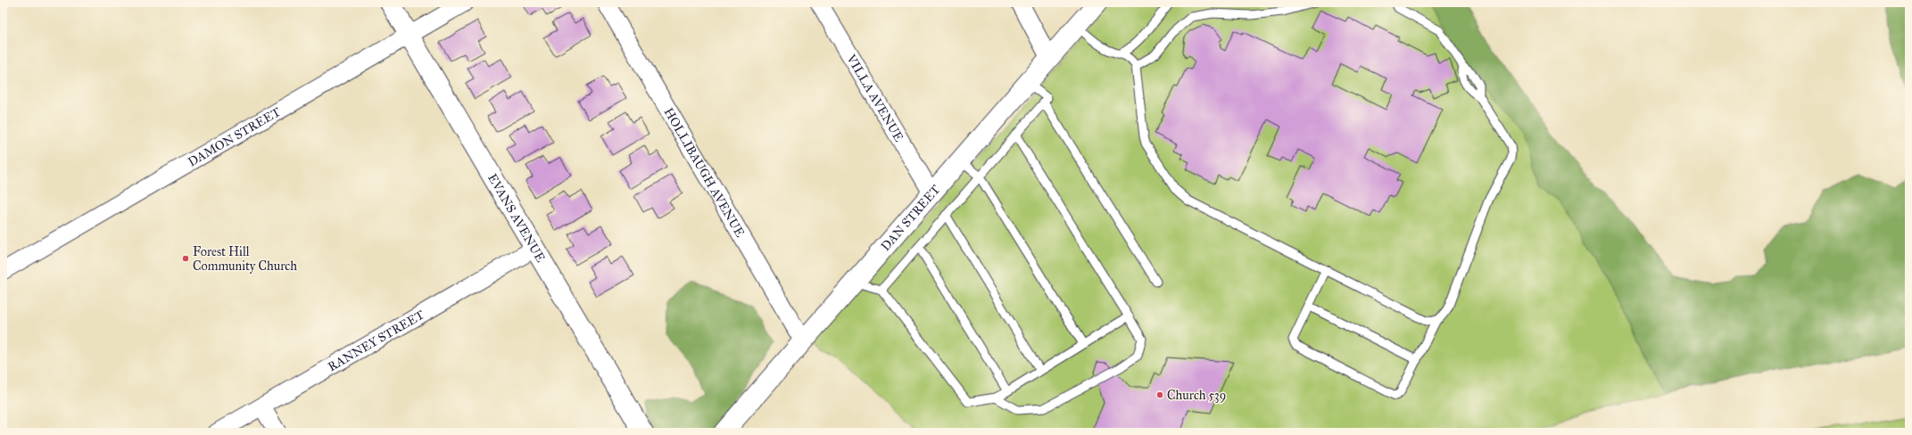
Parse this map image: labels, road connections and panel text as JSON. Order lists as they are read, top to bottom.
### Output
{
  "streets": {
    "street": [
      "VILLA AVENUE",
      "DAMON STREET",
      "HOLLIBAUGH AVENUE",
      "EVANS AVENUE",
      "DAN STREET",
      "RANNEY STREET"
    ]
  },
  "crossings": [
    ["VILLA AVENUE", "DAN STREET"],
    ["DAMON STREET", "EVANS AVENUE"],
    ["HOLLIBAUGH AVENUE", "DAN STREET"],
    ["EVANS AVENUE", "RANNEY STREET"]
  ],
  "places": ["Forest Hill Community Church", "Church 539"]
}
